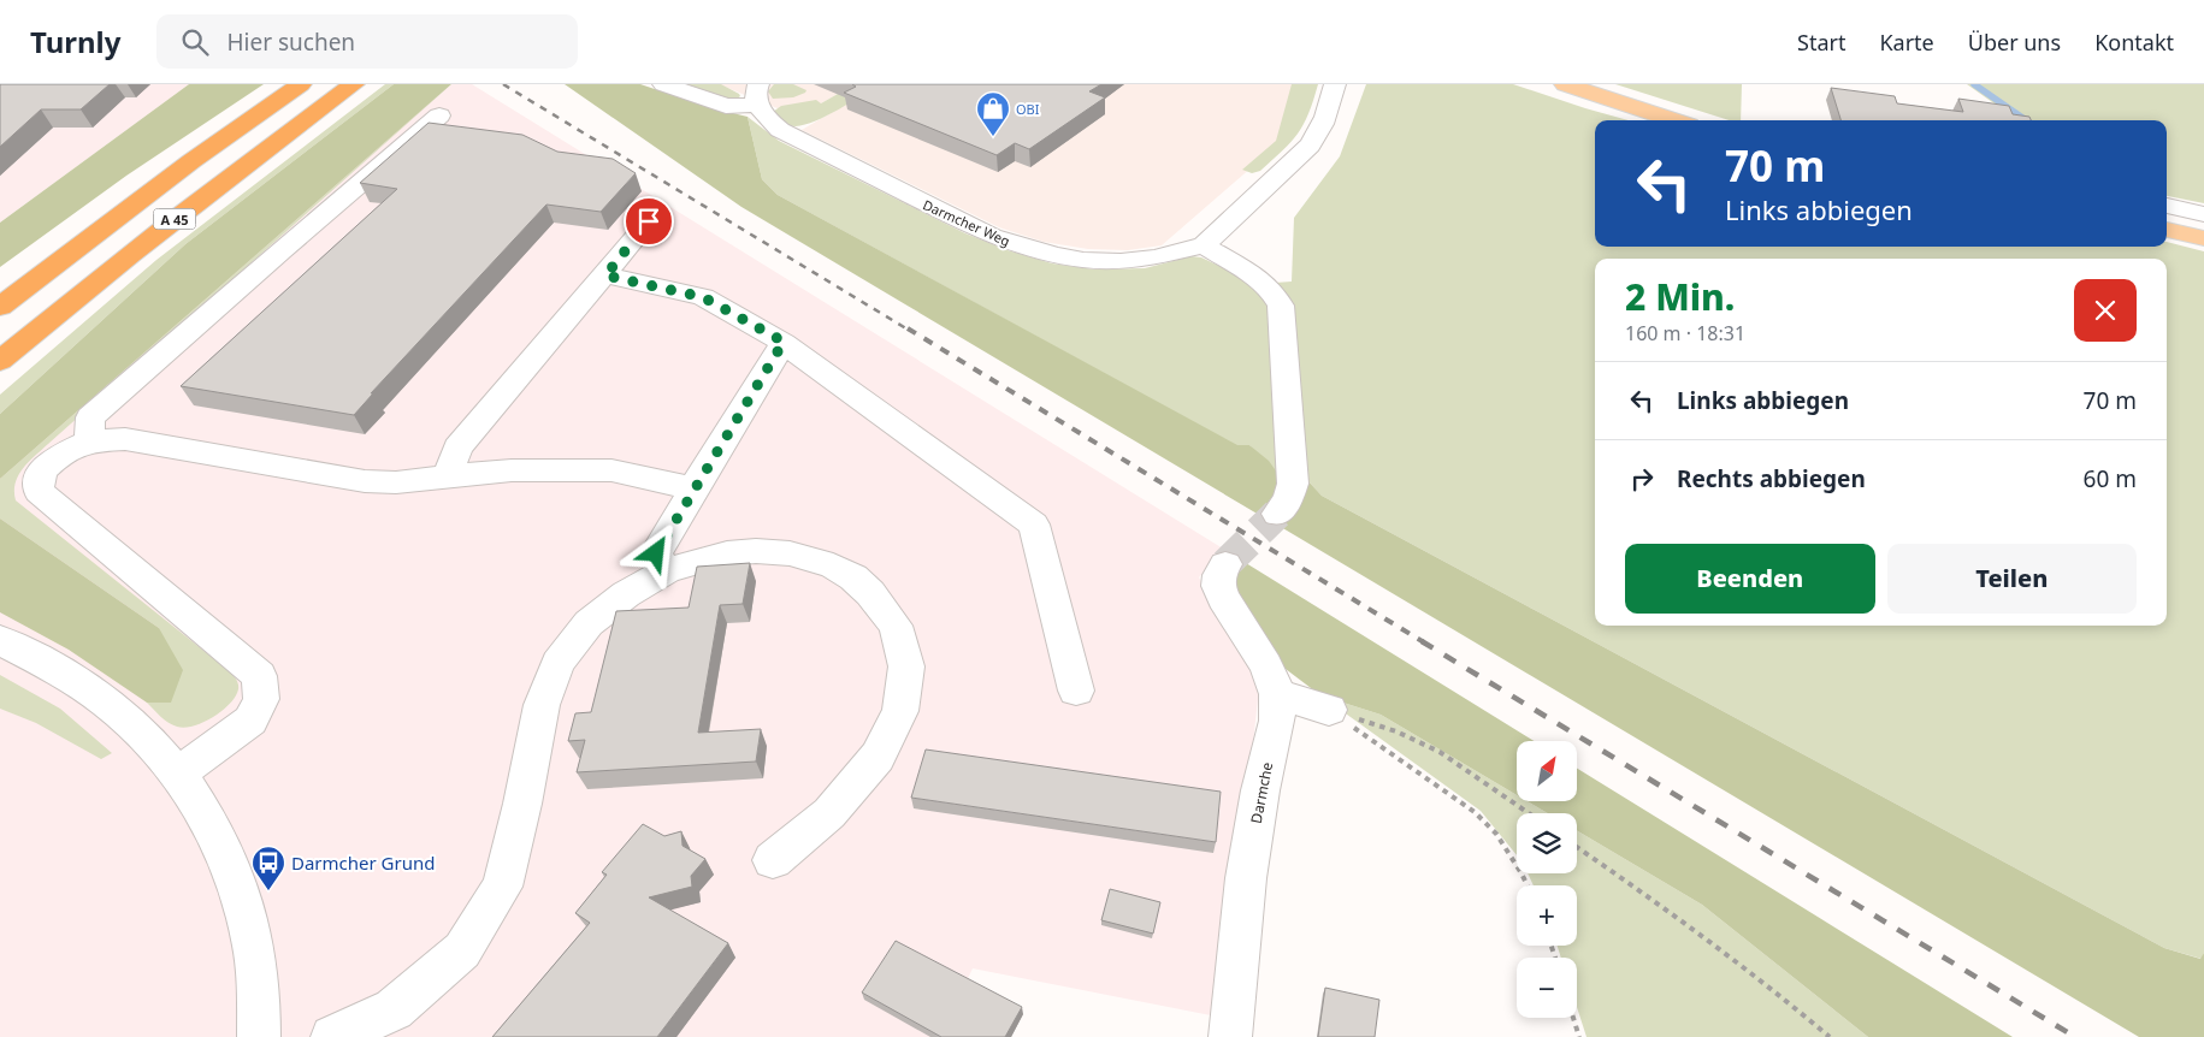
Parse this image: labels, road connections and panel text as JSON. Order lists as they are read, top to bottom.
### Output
{
  "streets": {
    "highway": ["A 45"],
    "street": ["Darmcher Weg", "Darmche"]
  },
  "places": {
    "shop": ["OBI"],
    "bus stop": ["Darmcher Grund"]
  },
  "north": "top right",
  "page": {
    "header": "Turnly",
    "search": "Hier suchen",
    "nav": [
      "Start",
      "Karte",
      "Über uns",
      "Kontakt"
    ],
    "turn": ["70 m", "Links abbiegen"],
    "heading": ["2 Min.", "160 m · 18:31"],
    "list": [
      {
        "name": "Links abbiegen",
        "value": "70 m"
      },
      {
        "name": "Rechts abbiegen",
        "value": "60 m"
      }
    ],
    "buttons": ["Beenden", "Teilen"],
    "map_buttons": ["+", "−"]
  }
}
